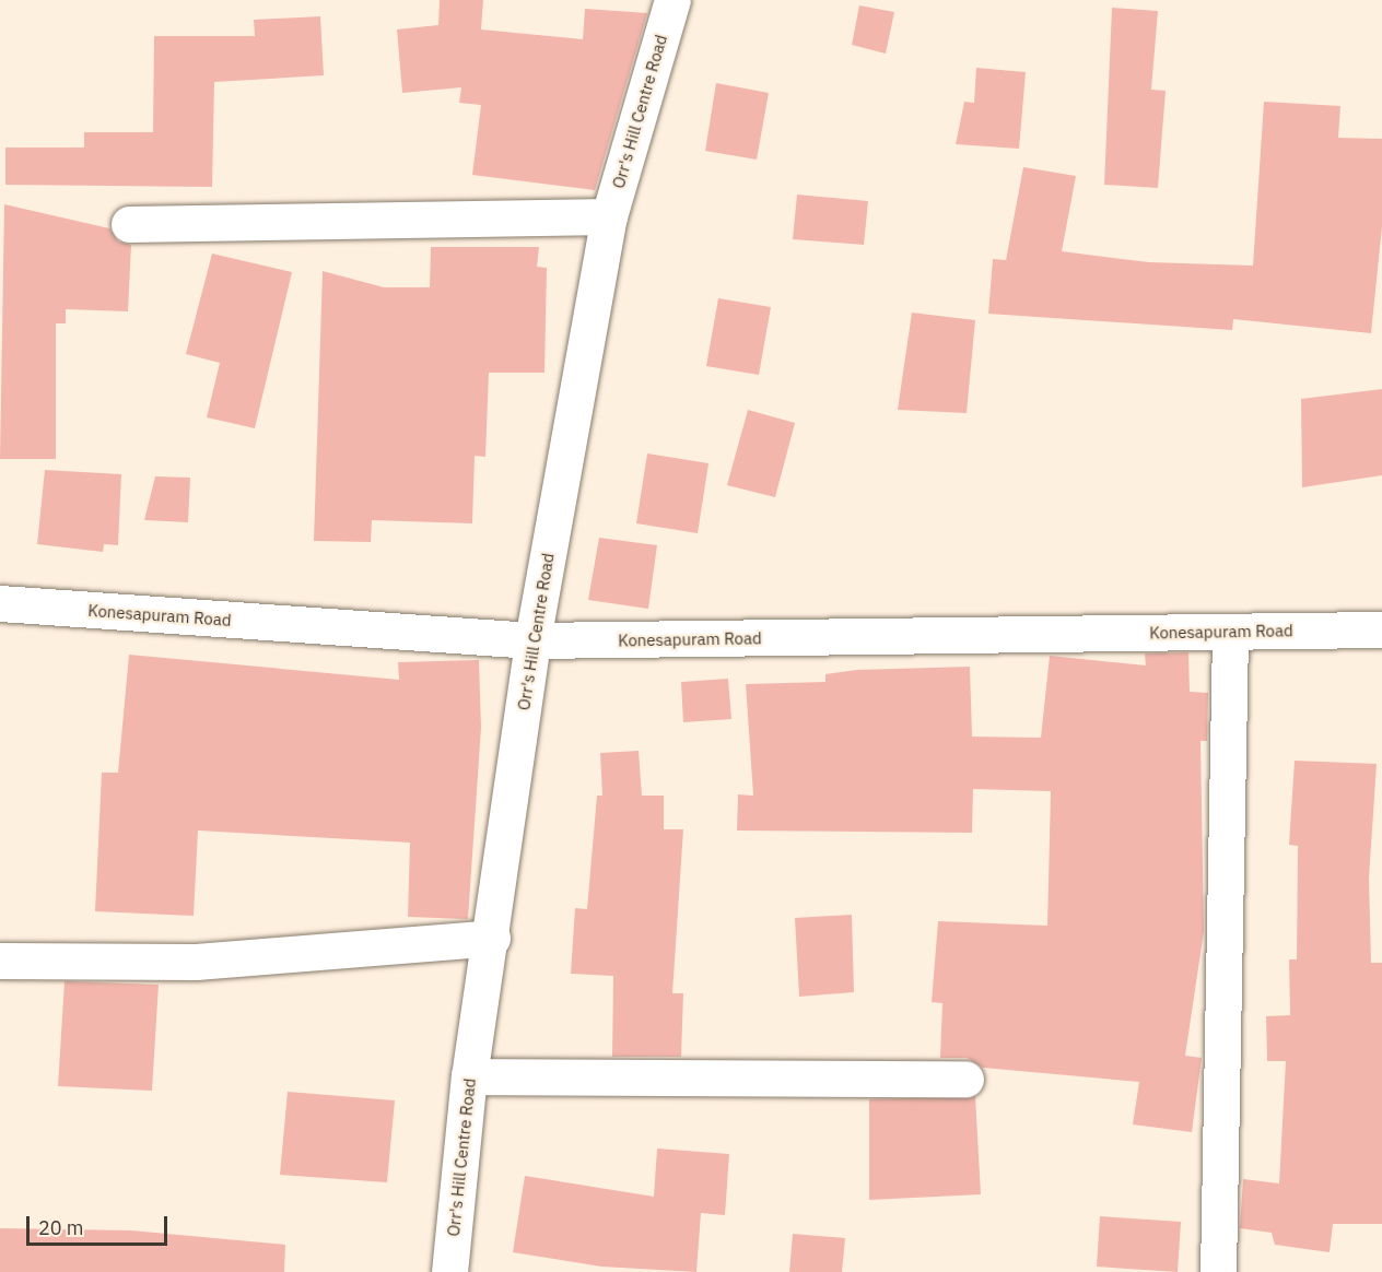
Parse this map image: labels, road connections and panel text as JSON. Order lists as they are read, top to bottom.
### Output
{
  "streets": {
    "street": ["Orr's Hill Centre Road", "Konesapuram Road"]
  },
  "crossings": [
    ["Orr's Hill Centre Road", "Konesapuram Road"]
  ],
  "scale_bar": "20 m"
}
